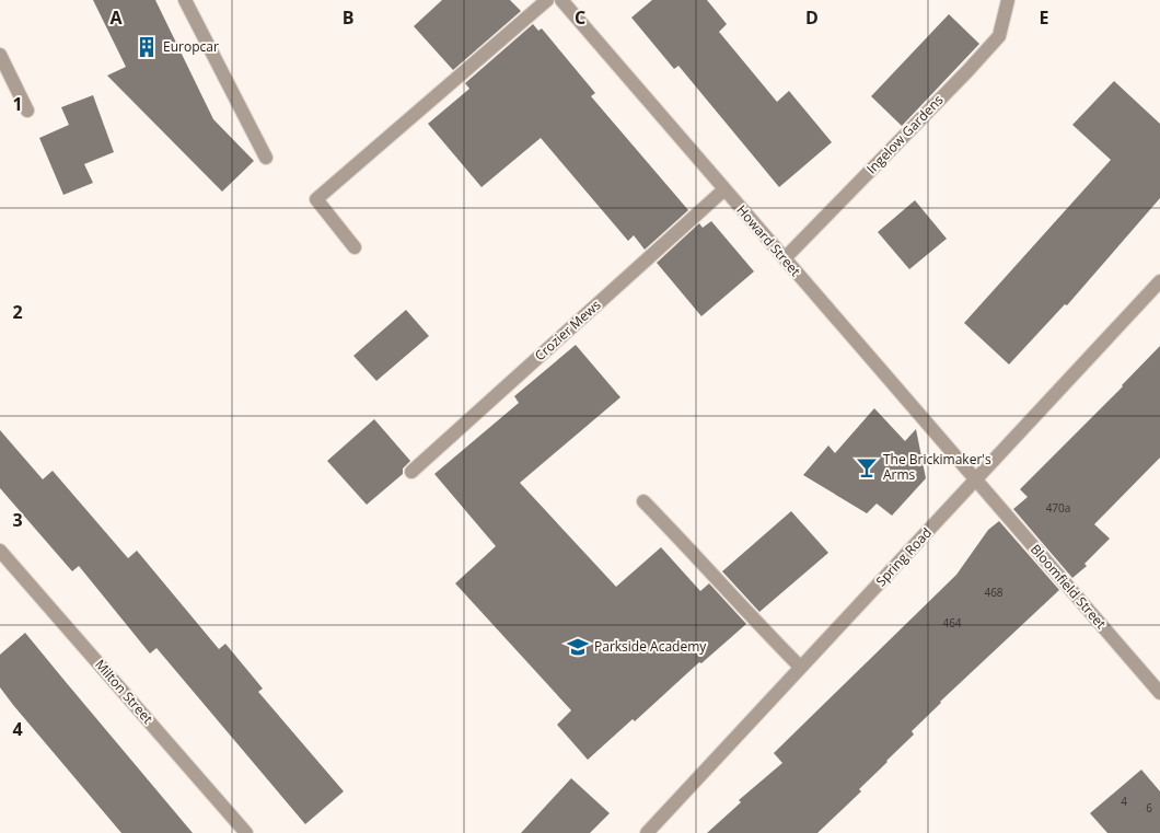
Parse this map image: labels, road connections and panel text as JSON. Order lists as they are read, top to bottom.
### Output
{
  "streets": {
    "street": [
      "Ingelow Gardens",
      "Howard Street",
      "Crozier Mews",
      "Spring Road",
      "Bloomfield Street",
      "Milton Street"
    ]
  },
  "crossings": [
    ["Ingelow Gardens", "Howard Street"],
    ["Howard Street", "Crozier Mews"],
    ["Howard Street", "Spring Road"],
    ["Howard Street", "Bloomfield Street"],
    ["Spring Road", "Bloomfield Street"]
  ],
  "places": {
    "building": ["Europcar"],
    "bar": ["The Brickimaker's Arms"],
    "school or university": ["Parkside Academy"]
  },
  "house_numbers": [
    "470a",
    "468",
    "464",
    "4",
    "6"
  ],
  "grid": {
    "columns": [
      "A",
      "B",
      "C",
      "D",
      "E"
    ],
    "rows": [
      "1",
      "2",
      "3",
      "4"
    ]
  }
}
